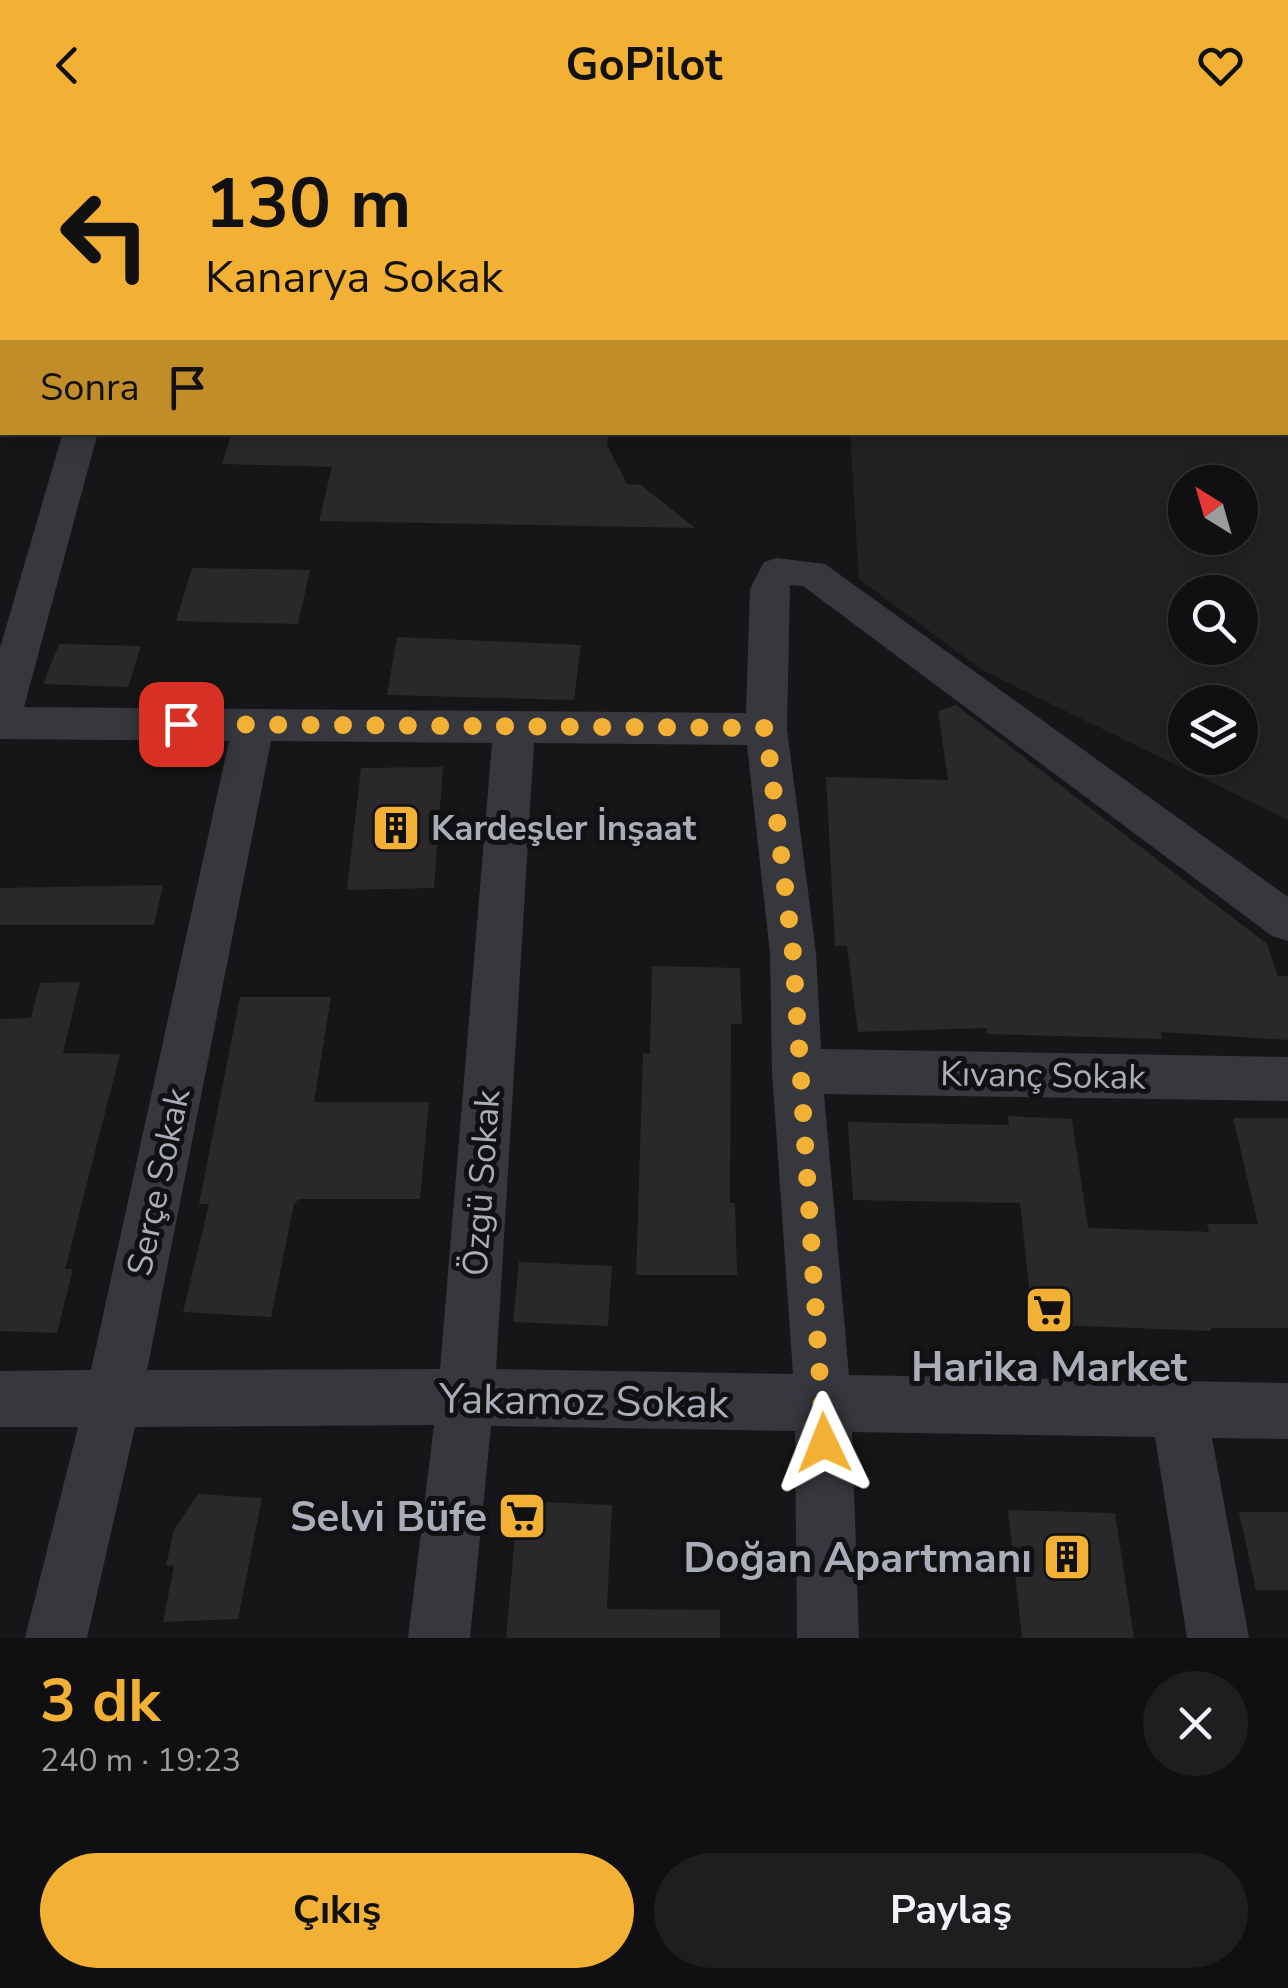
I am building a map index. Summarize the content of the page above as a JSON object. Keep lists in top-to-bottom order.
{
  "streets": {
    "street": [
      "Kıvanç Sokak",
      "Serçe Sokak",
      "Özgü Sokak",
      "Yakamoz Sokak"
    ]
  },
  "crossings": [
    ["Serçe Sokak", "Yakamoz Sokak"],
    ["Özgü Sokak", "Yakamoz Sokak"]
  ],
  "places": {
    "building": ["Kardeşler İnşaat", "Doğan Apartmanı"],
    "supermarket": ["Harika Market", "Selvi Büfe"]
  },
  "north": "top left",
  "page": {
    "header": "GoPilot",
    "turn": ["130 m", "Kanarya Sokak"],
    "then": "Sonra",
    "heading": ["3 dk", "240 m · 19:23"],
    "buttons": ["Çıkış", "Paylaş"]
  }
}
